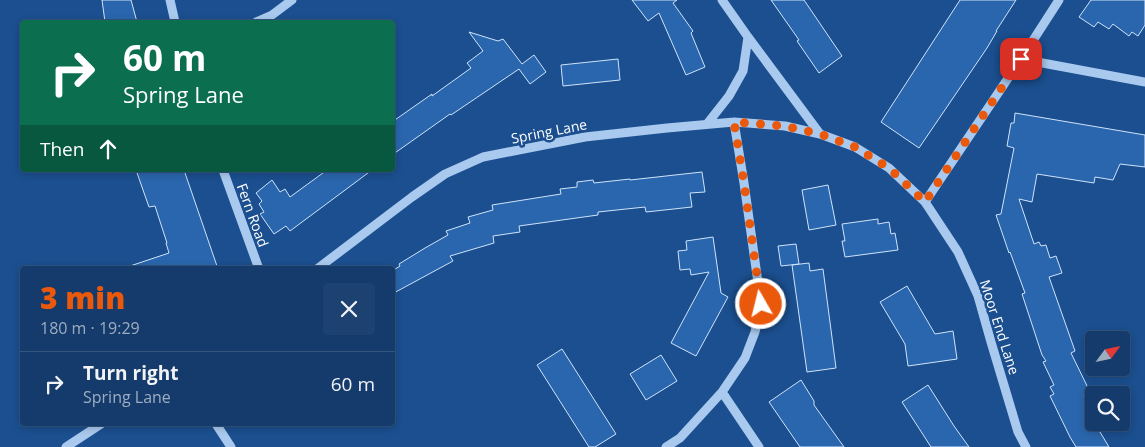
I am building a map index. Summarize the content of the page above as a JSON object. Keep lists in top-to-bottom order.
{
  "streets": {
    "street": ["Spring Lane", "Fern Road", "Moor End Lane"]
  },
  "crossings": [
    ["Spring Lane", "Moor End Lane"]
  ],
  "north": "top right",
  "page": {
    "turn": ["60 m", "Spring Lane"],
    "then": "Then",
    "heading": ["3 min", "180 m · 19:29"],
    "list": [
      {
        "name": "Turn right",
        "note": "Spring Lane",
        "value": "60 m"
      }
    ]
  }
}
